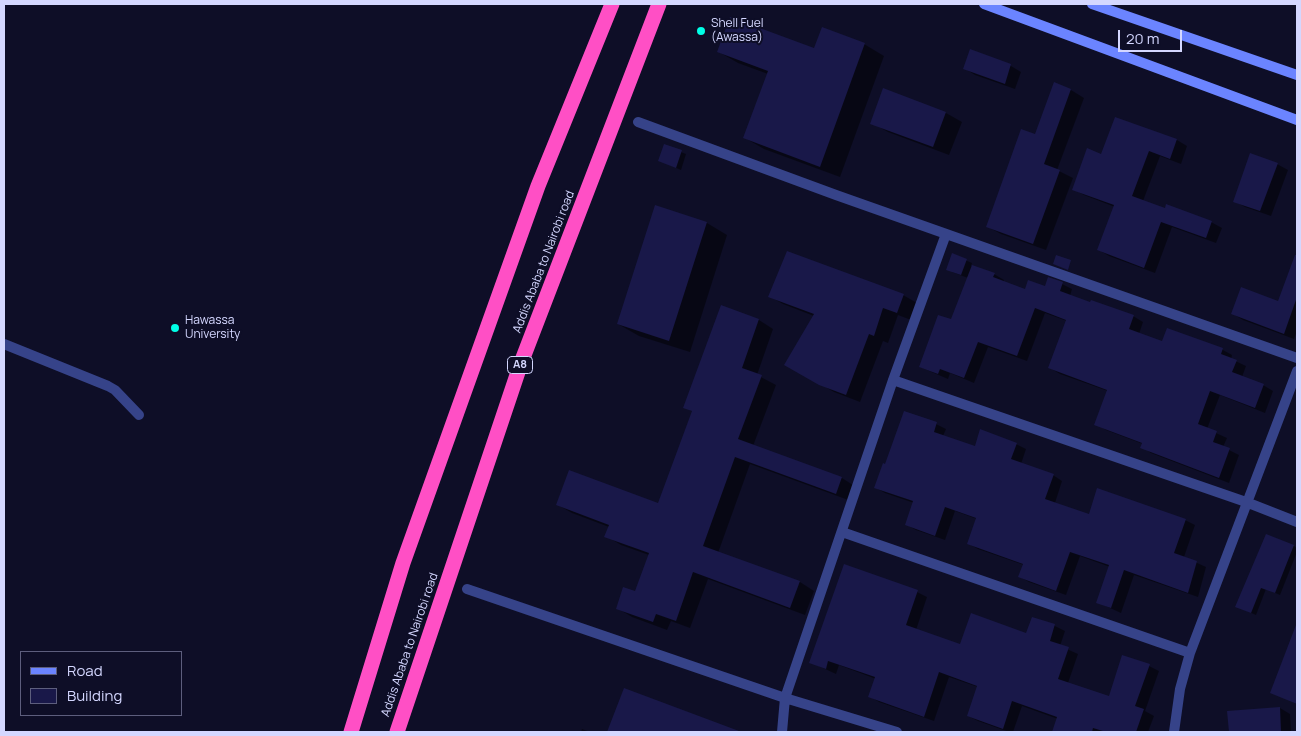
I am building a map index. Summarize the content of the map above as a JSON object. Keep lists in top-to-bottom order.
{
  "streets": {
    "highway": ["Addis Ababa to Nairobi road", "A8"]
  },
  "places": ["Shell Fuel (Awassa)", "Hawassa University"],
  "legend": ["Road", "Building"],
  "scale_bar": "20 m"
}
